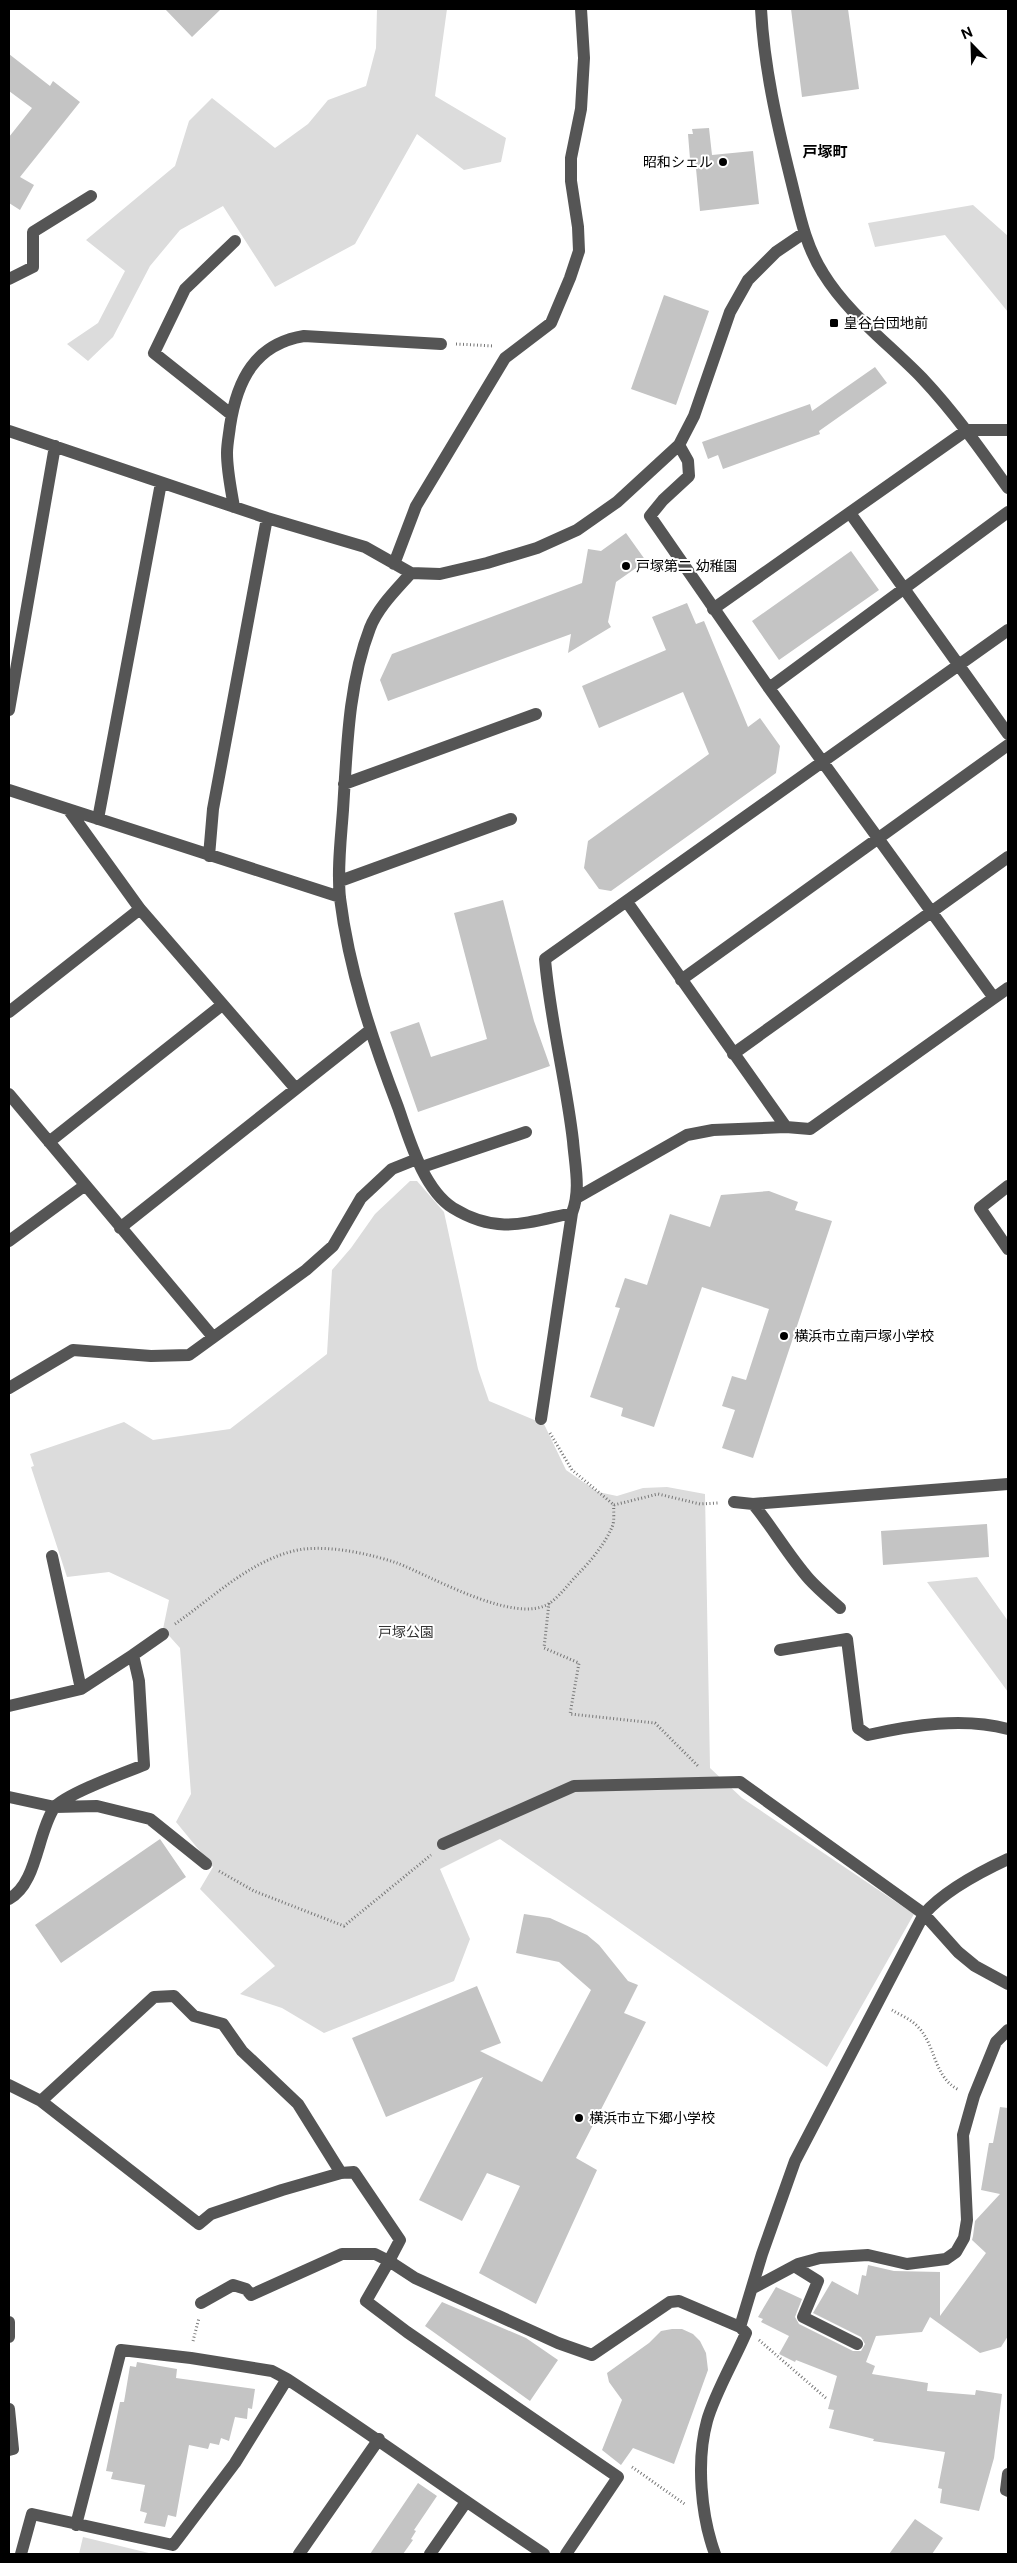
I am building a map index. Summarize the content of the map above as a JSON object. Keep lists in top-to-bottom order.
{
  "districts": ["戸塚町"],
  "parks": ["戸塚公園"],
  "places": {
    "other": [
      "昭和シェル",
      "戸塚第二 幼稚園",
      "横浜市立南戸塚小学校",
      "横浜市立下郷小学校"
    ],
    "transit": ["皇谷台団地前"]
  },
  "north": "top left"
}
